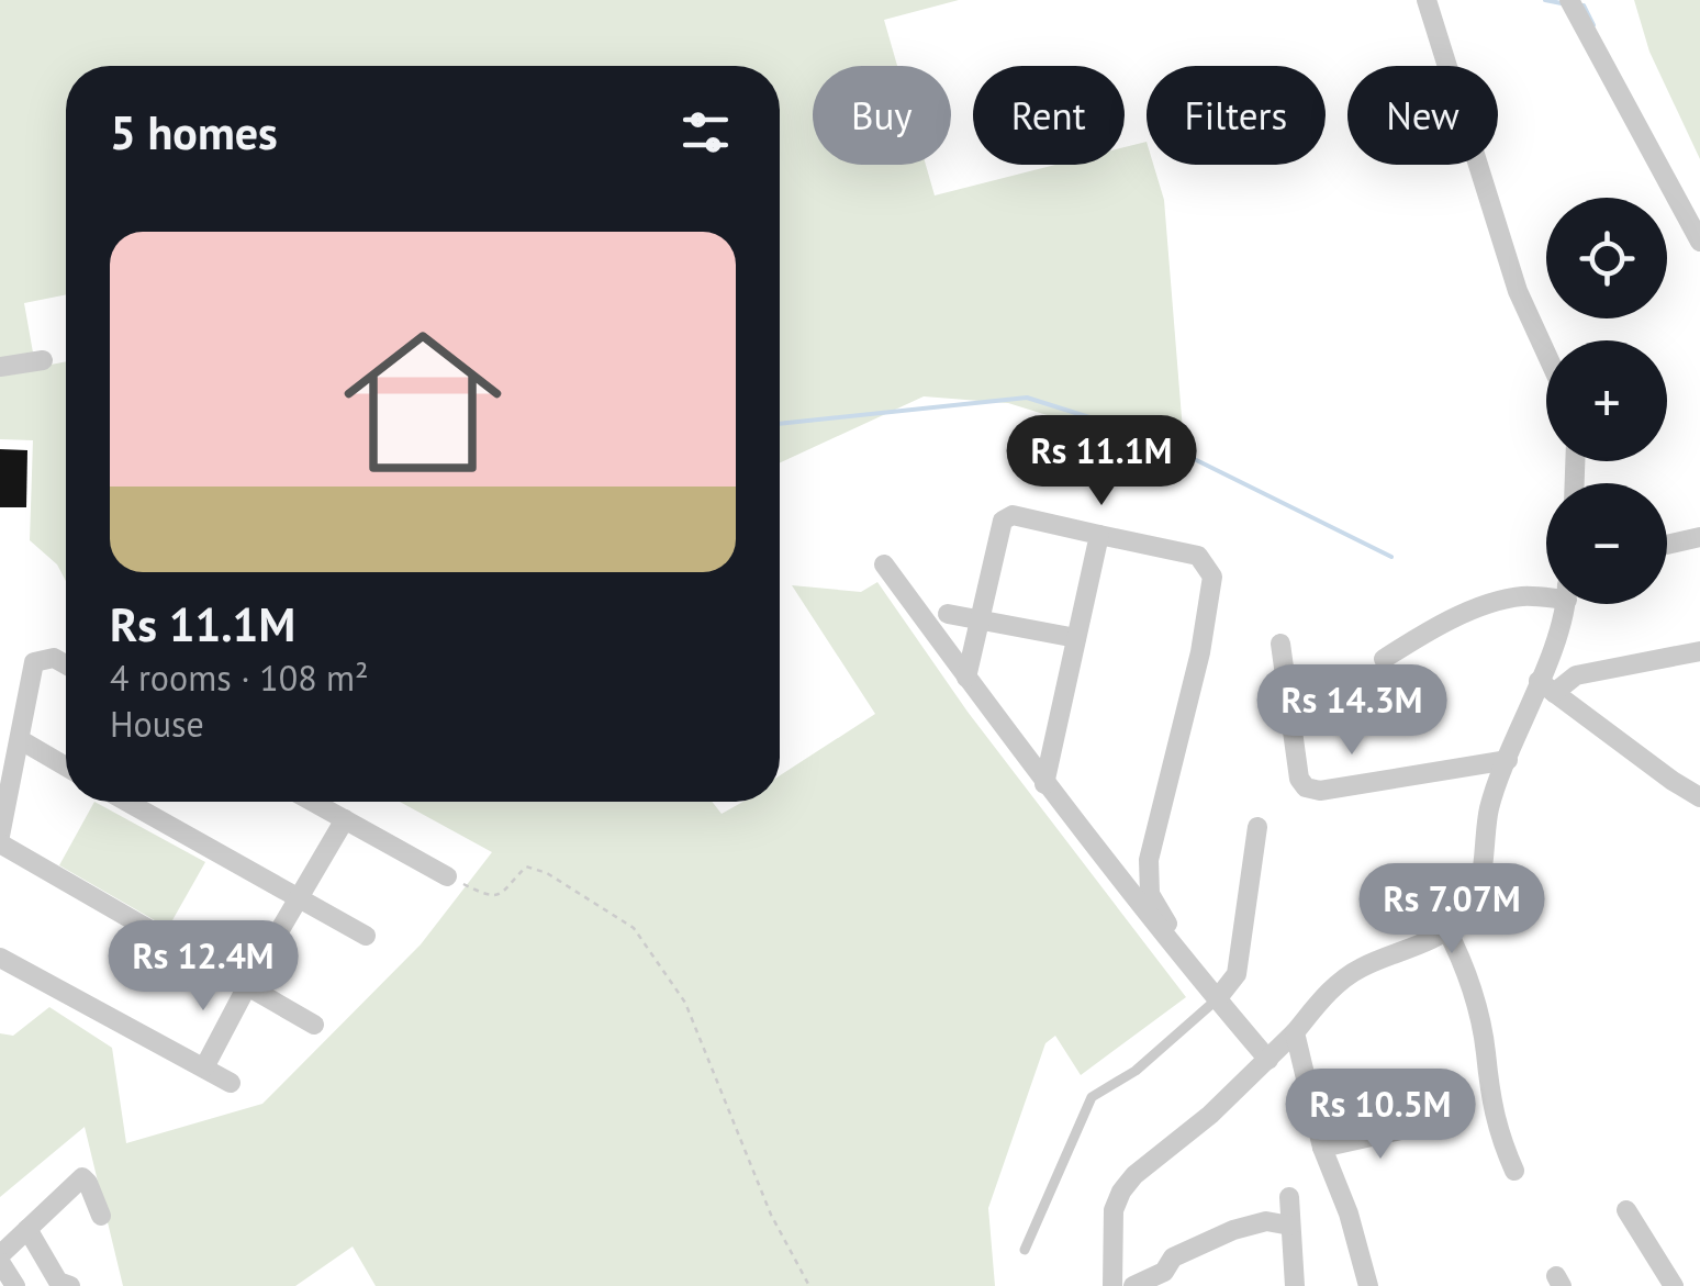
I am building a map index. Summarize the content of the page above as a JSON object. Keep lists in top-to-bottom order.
{
  "page": {
    "chip": [
      "Buy",
      "Rent",
      "Filters",
      "New"
    ],
    "heading": "5 homes",
    "map_buttons": ["+", "−"],
    "list": [
      {
        "name": "Rs 11.1M",
        "note": "4 rooms · 108 m² · House"
      }
    ],
    "price": [
      "Rs 11.1M",
      "Rs 14.3M",
      "Rs 7.07M",
      "Rs 12.4M",
      "Rs 10.5M"
    ]
  }
}
